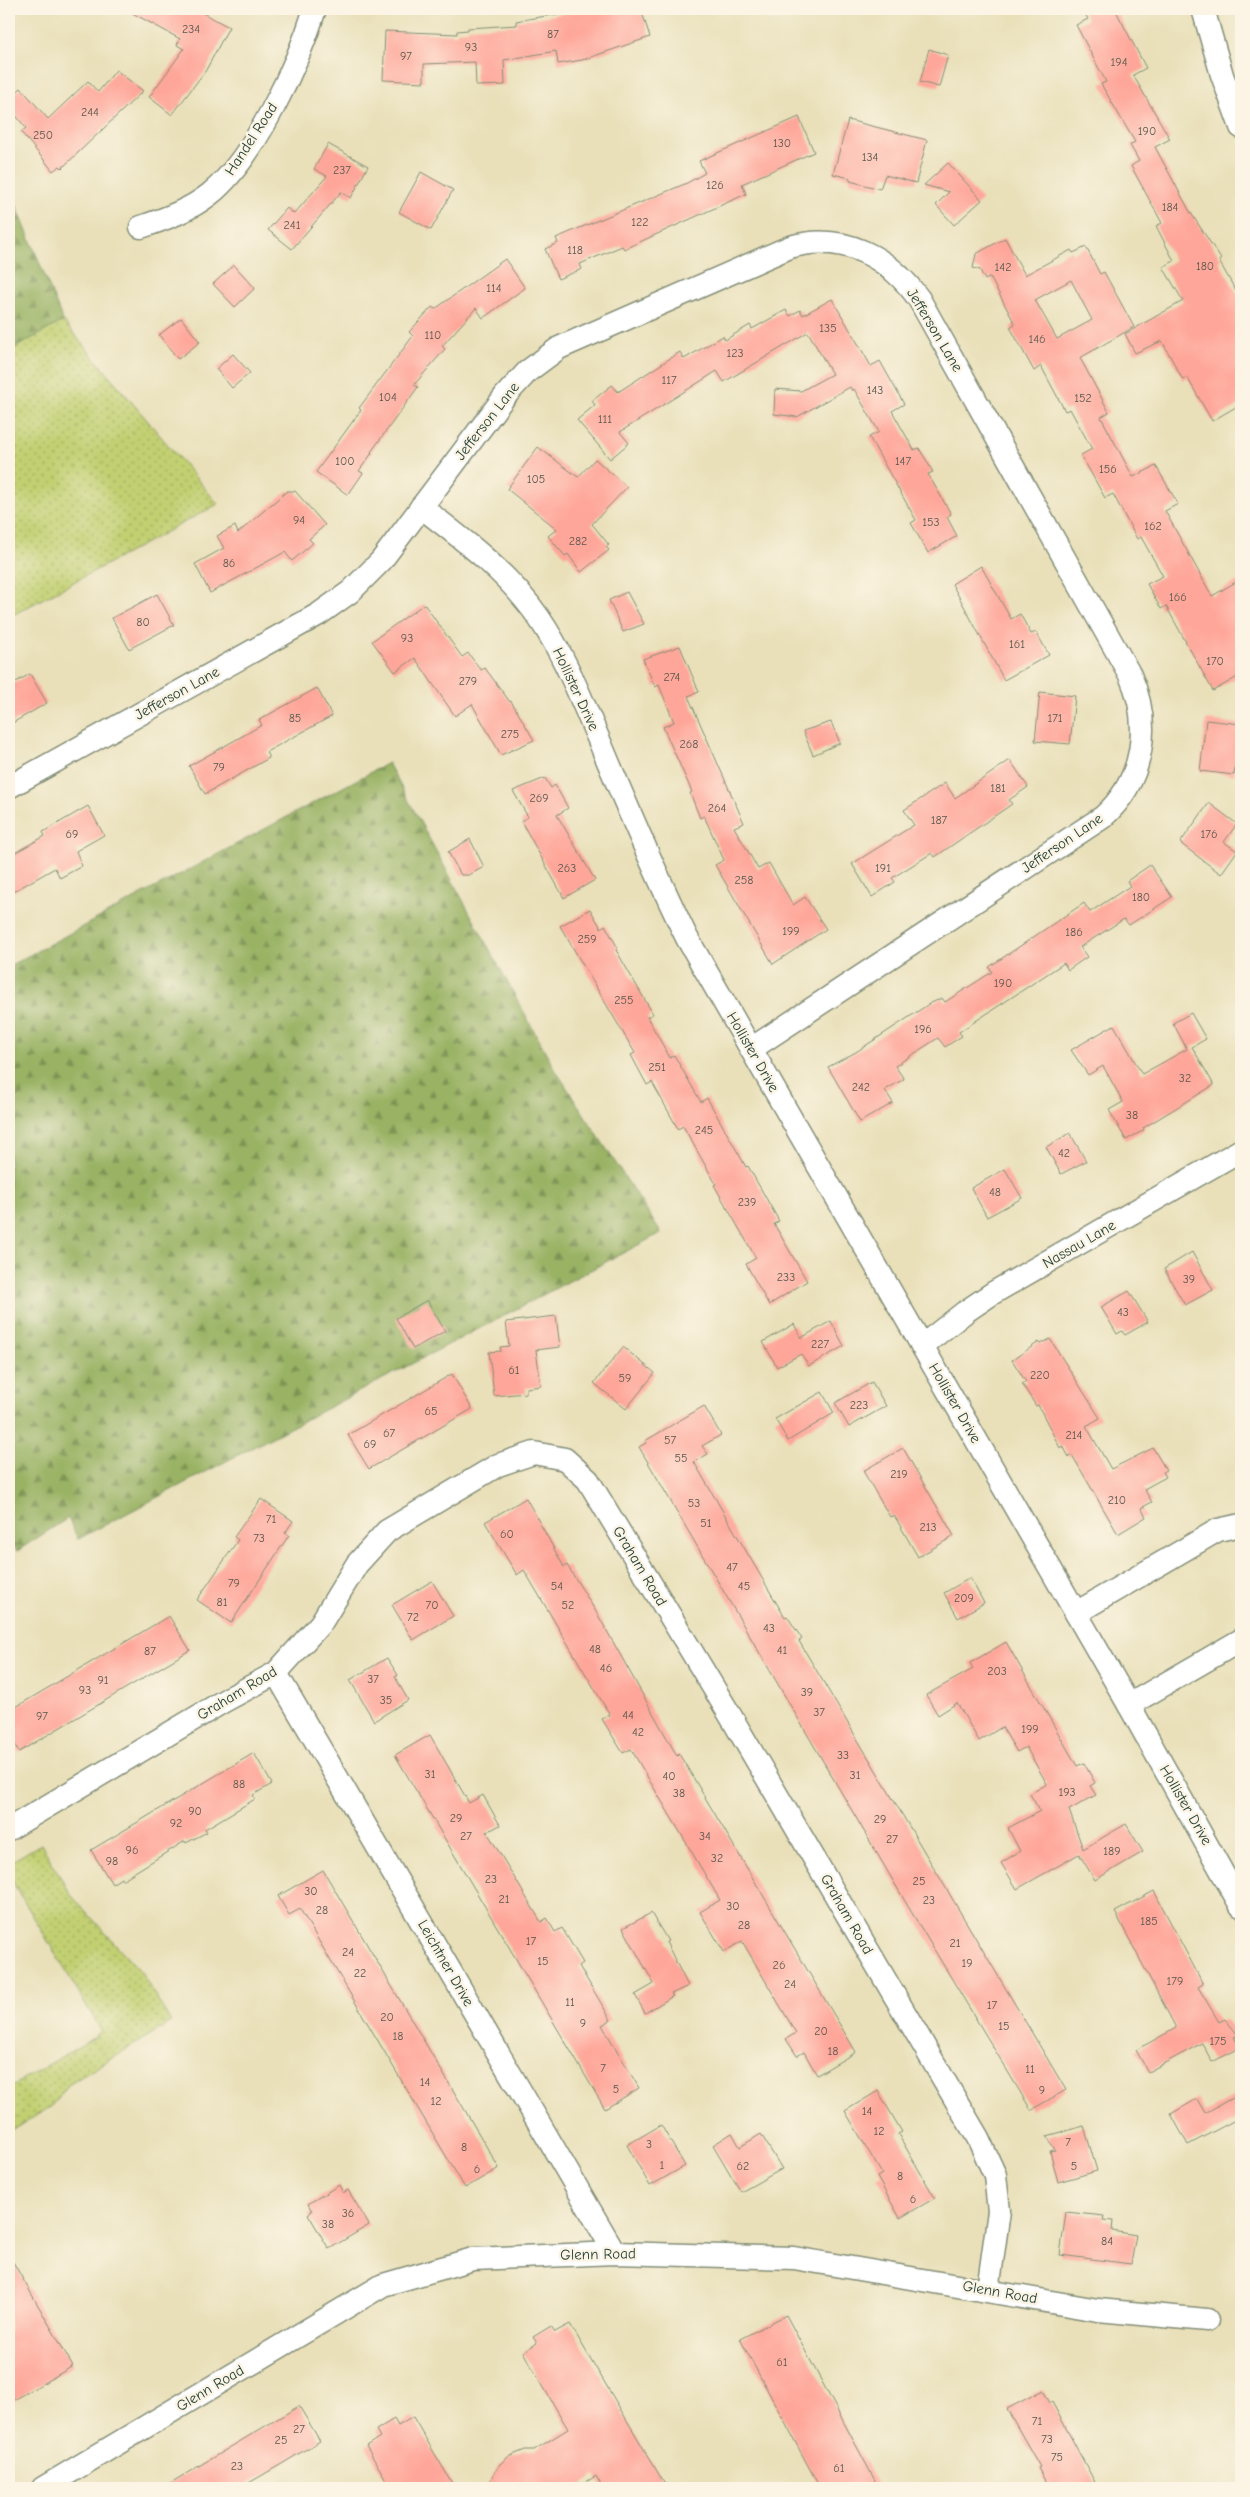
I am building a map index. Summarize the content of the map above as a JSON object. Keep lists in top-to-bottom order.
{
  "streets": {
    "street": [
      "Handel Road",
      "Jefferson Lane",
      "Hollister Drive",
      "Nassau Lane",
      "Graham Road",
      "Leichtner Drive",
      "Glenn Road"
    ]
  },
  "crossings": [
    ["Jefferson Lane", "Hollister Drive"],
    ["Hollister Drive", "Nassau Lane"],
    ["Graham Road", "Leichtner Drive"],
    ["Graham Road", "Glenn Road"],
    ["Leichtner Drive", "Glenn Road"]
  ],
  "house_numbers": [
    "234",
    "87",
    "93",
    "97",
    "194",
    "244",
    "190",
    "250",
    "130",
    "134",
    "237",
    "126",
    "184",
    "122",
    "241",
    "118",
    "180",
    "142",
    "114",
    "135",
    "110",
    "146",
    "123",
    "117",
    "143",
    "104",
    "152",
    "111",
    "100",
    "147",
    "156",
    "105",
    "94",
    "153",
    "162",
    "282",
    "86",
    "166",
    "80",
    "93",
    "161",
    "170",
    "274",
    "279",
    "85",
    "171",
    "275",
    "268",
    "79",
    "181",
    "269",
    "264",
    "187",
    "69",
    "176",
    "263",
    "191",
    "258",
    "180",
    "199",
    "186",
    "259",
    "190",
    "255",
    "196",
    "251",
    "32",
    "242",
    "38",
    "245",
    "42",
    "48",
    "239",
    "233",
    "39",
    "43",
    "227",
    "61",
    "220",
    "59",
    "223",
    "65",
    "67",
    "214",
    "57",
    "69",
    "55",
    "219",
    "210",
    "53",
    "71",
    "51",
    "213",
    "60",
    "73",
    "47",
    "79",
    "54",
    "45",
    "209",
    "81",
    "70",
    "52",
    "72",
    "43",
    "48",
    "41",
    "87",
    "46",
    "203",
    "37",
    "91",
    "93",
    "39",
    "35",
    "37",
    "44",
    "97",
    "199",
    "42",
    "33",
    "31",
    "31",
    "40",
    "88",
    "193",
    "38",
    "90",
    "29",
    "29",
    "92",
    "27",
    "34",
    "27",
    "96",
    "189",
    "32",
    "98",
    "23",
    "25",
    "30",
    "21",
    "23",
    "30",
    "28",
    "185",
    "28",
    "17",
    "21",
    "24",
    "15",
    "19",
    "26",
    "22",
    "179",
    "24",
    "11",
    "17",
    "20",
    "9",
    "15",
    "20",
    "18",
    "175",
    "18",
    "7",
    "11",
    "14",
    "5",
    "9",
    "12",
    "14",
    "12",
    "7",
    "3",
    "8",
    "1",
    "62",
    "5",
    "6",
    "8",
    "6",
    "36",
    "38",
    "84",
    "61",
    "71",
    "27",
    "73",
    "25",
    "75",
    "23",
    "61"
  ]
}
